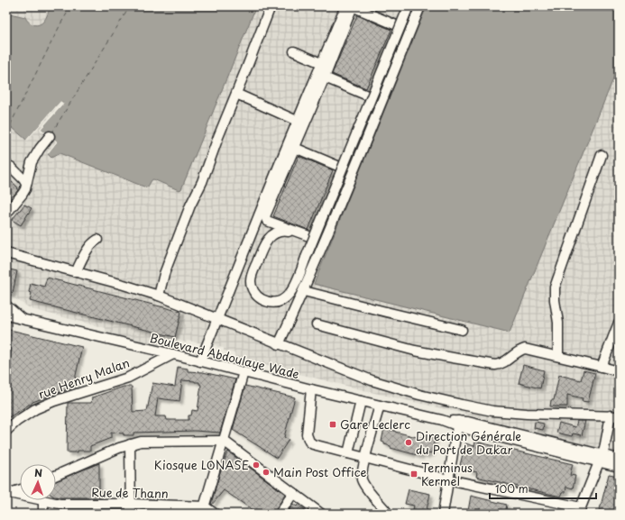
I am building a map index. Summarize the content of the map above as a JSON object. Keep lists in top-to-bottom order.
{
  "streets": {
    "street": ["Boulevard Abdoulaye Wade", "rue Henry Malan", "Rue de Thann"]
  },
  "crossings": [
    ["Boulevard Abdoulaye Wade", "rue Henry Malan"]
  ],
  "places": {
    "transit": ["Gare Leclerc", "Terminus Kermel"],
    "other": ["Direction Générale du Port de Dakar", "Kiosque LONASE", "Main Post Office"]
  },
  "scale_bar": "100 m",
  "north": "top"
}
